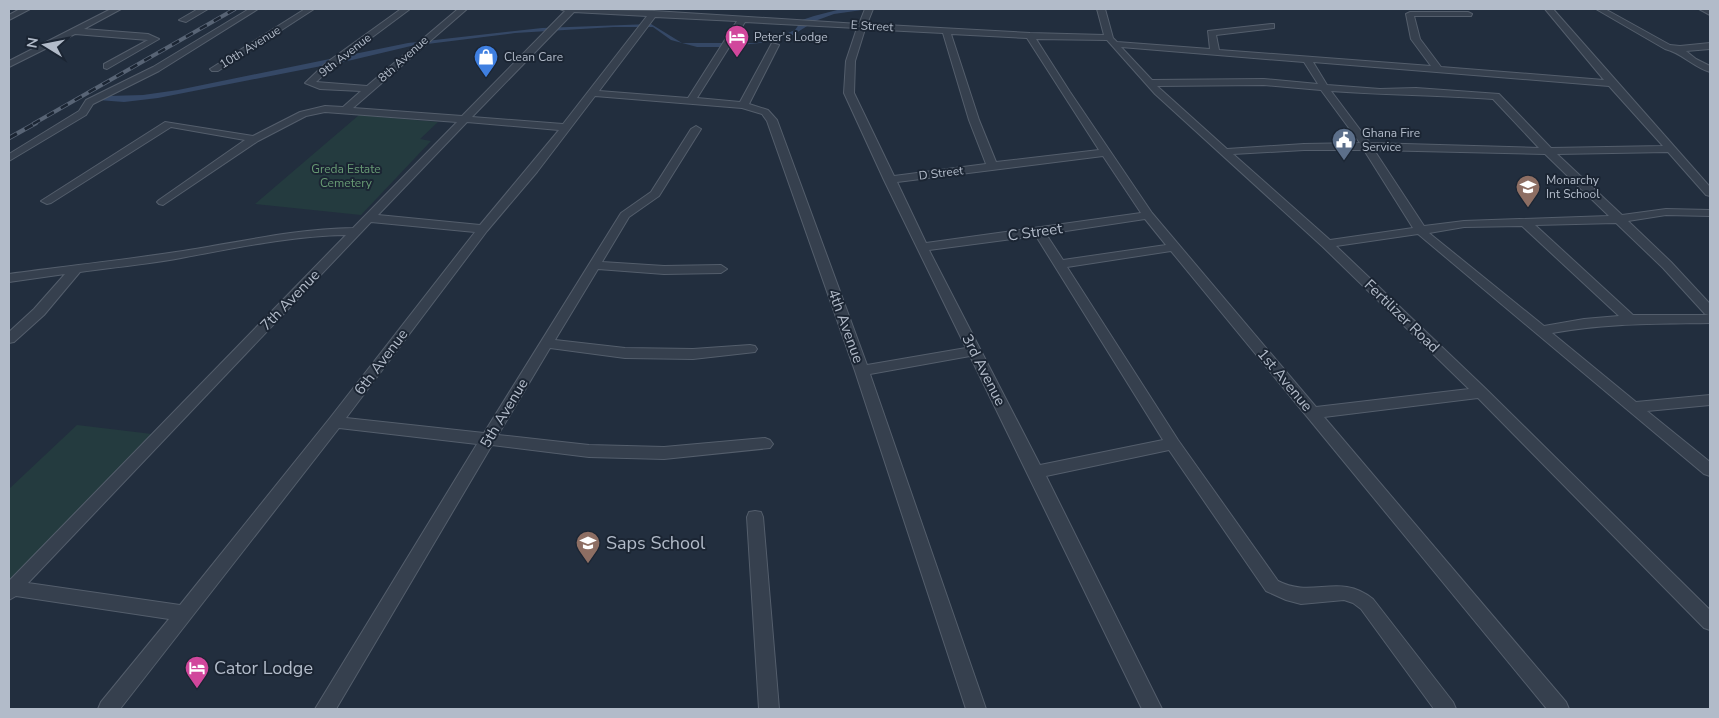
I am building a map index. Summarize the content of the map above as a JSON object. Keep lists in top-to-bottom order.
{
  "streets": {
    "street": [
      "E Street",
      "10th Avenue",
      "9th Avenue",
      "8th Avenue",
      "D Street",
      "C Street",
      "7th Avenue",
      "Fertilizer Road",
      "4th Avenue",
      "6th Avenue",
      "3rd Avenue",
      "1st Avenue",
      "5th Avenue"
    ]
  },
  "crossings": [
    ["E Street", "7th Avenue"],
    ["E Street", "Fertilizer Road"],
    ["E Street", "6th Avenue"],
    ["E Street", "3rd Avenue"],
    ["E Street", "1st Avenue"],
    ["9th Avenue", "8th Avenue"],
    ["D Street", "3rd Avenue"],
    ["D Street", "1st Avenue"],
    ["C Street", "3rd Avenue"],
    ["C Street", "1st Avenue"],
    ["4th Avenue", "6th Avenue"]
  ],
  "parks": ["Greda Estate Cemetery"],
  "places": {
    "hotel": ["Peter's Lodge", "Cator Lodge"],
    "shop": ["Clean Care"],
    "public building": ["Ghana Fire Service"],
    "school or university": ["Monarchy Int School", "Saps School"]
  },
  "north": "left"
}
